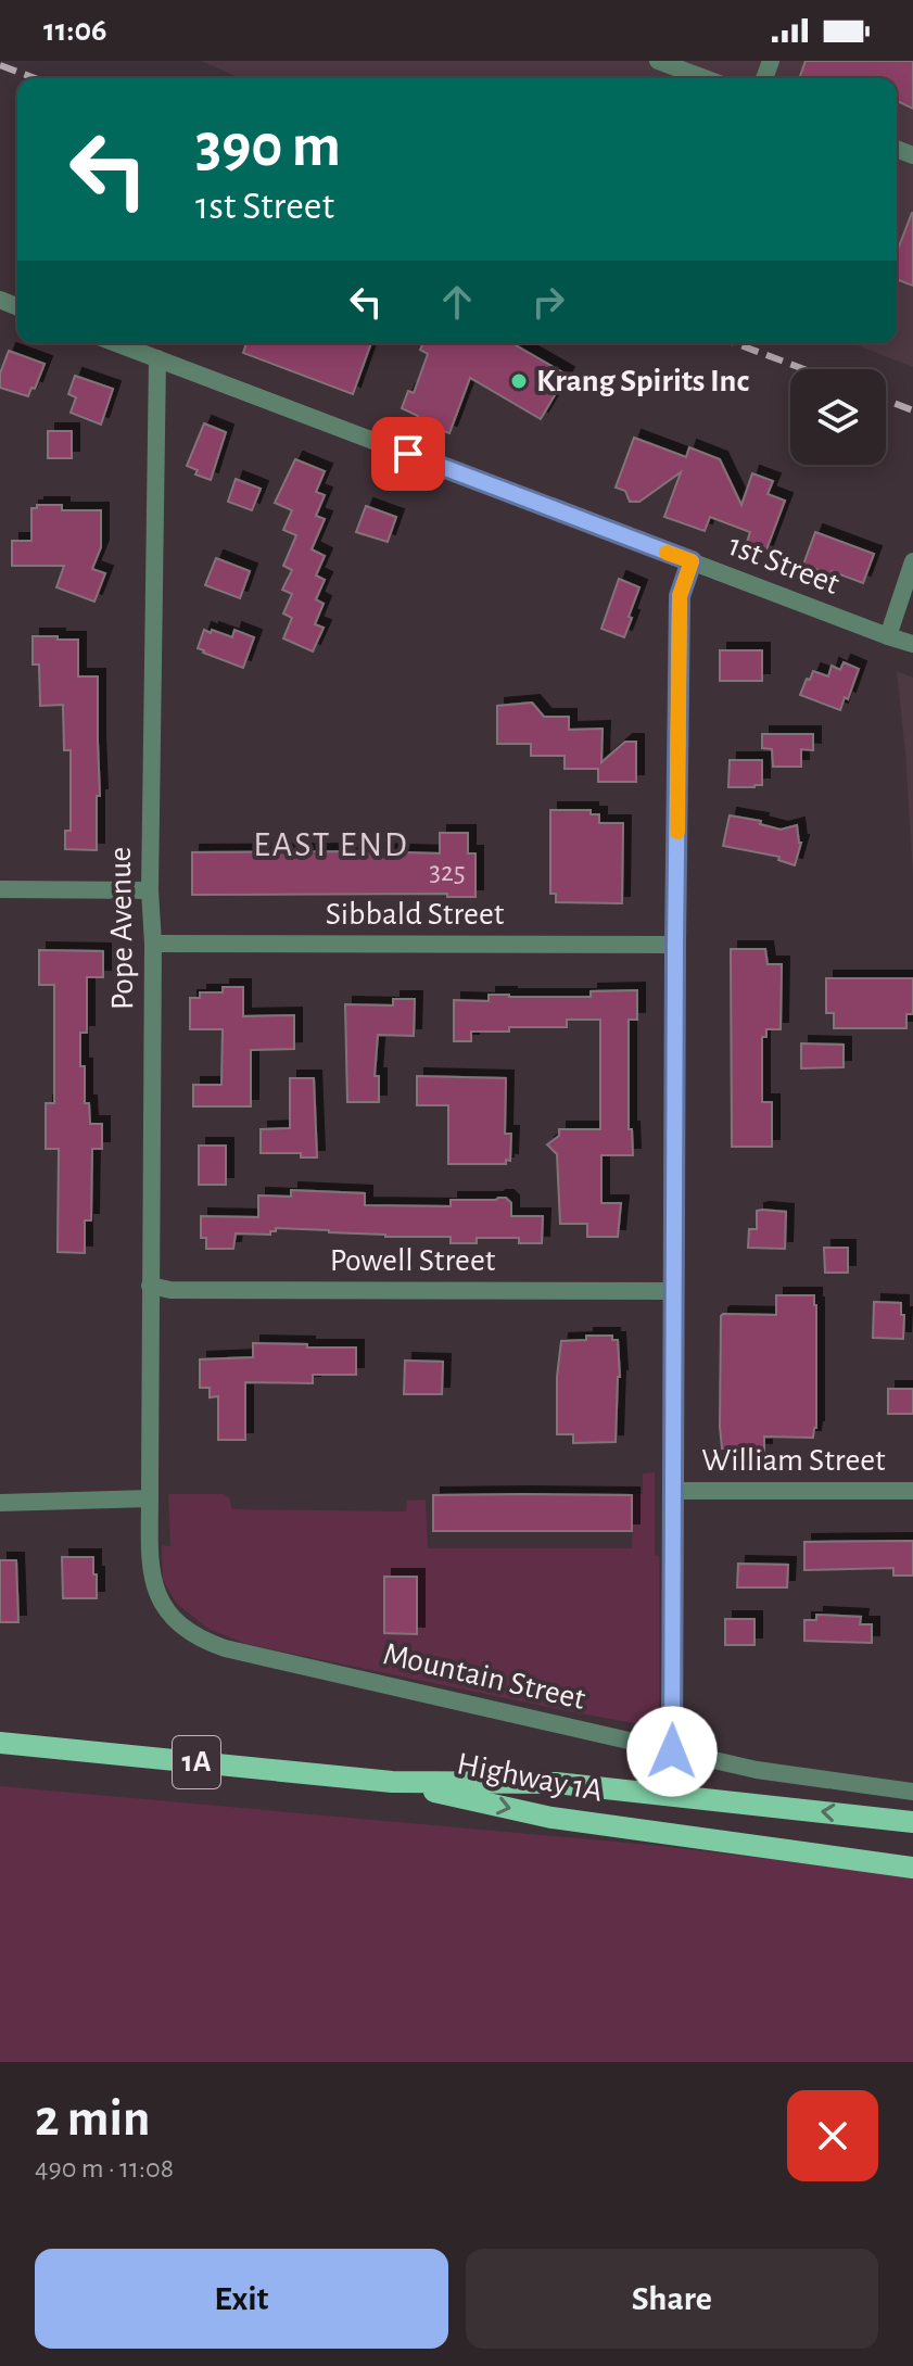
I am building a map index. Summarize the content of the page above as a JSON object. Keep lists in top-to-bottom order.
{
  "streets": {
    "main road": ["1A", "Highway 1A"],
    "street": [
      "1st Street",
      "Sibbald Street",
      "Pope Avenue",
      "Powell Street",
      "William Street",
      "Mountain Street"
    ]
  },
  "crossings": [
    ["1st Street", "Pope Avenue"],
    ["Sibbald Street", "Pope Avenue"],
    ["Pope Avenue", "Powell Street"],
    ["Pope Avenue", "Mountain Street"]
  ],
  "districts": ["EAST END"],
  "places": ["Krang Spirits Inc"],
  "house_numbers": ["325"],
  "page": {
    "status": "11:06",
    "turn": ["390 m", "1st Street"],
    "heading": ["2 min", "490 m · 11:08"],
    "buttons": ["Exit", "Share"]
  }
}
